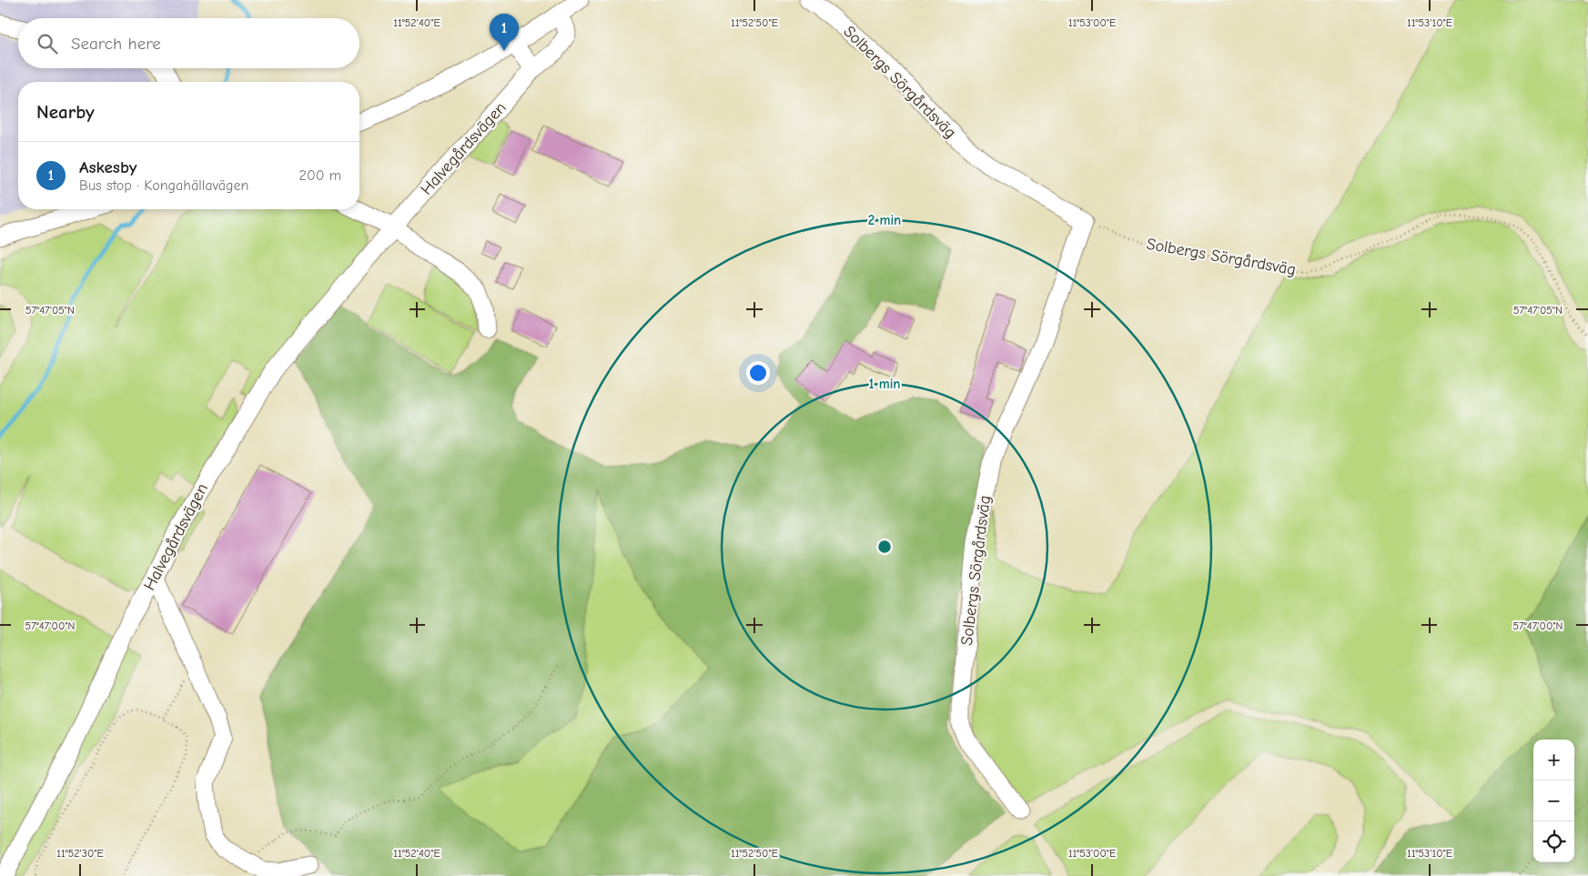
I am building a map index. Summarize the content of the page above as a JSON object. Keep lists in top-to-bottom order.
{
  "streets": {
    "street": ["Solbergs Sörgårdsväg", "Halvegårdsvägen"]
  },
  "page": {
    "pins": "1",
    "search": "Search here",
    "heading": "Nearby",
    "list": [
      {
        "mark": "1",
        "name": "Askesby",
        "note": "Bus stop · Kongahällavägen",
        "value": "200 m"
      }
    ],
    "map_buttons": ["+", "−"]
  },
  "coordinates": [
    "11°52'40\"E",
    "11°52'50\"E",
    "11°53'00\"E",
    "11°53'10\"E",
    "57°47'05\"N",
    "57°47'00\"N",
    "11°52'30\"E"
  ],
  "rings": ["2 min", "1 min"]
}
